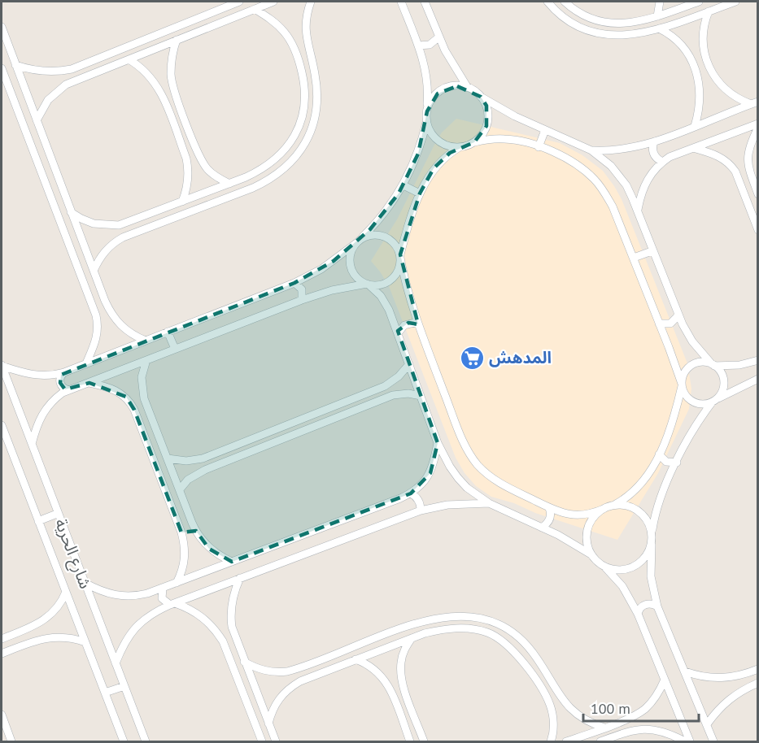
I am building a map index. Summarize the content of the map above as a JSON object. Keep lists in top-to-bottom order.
{
  "streets": {
    "street": ["شارع الحرية"]
  },
  "places": {
    "supermarket": ["المدهش"]
  },
  "scale_bar": "100 m"
}
